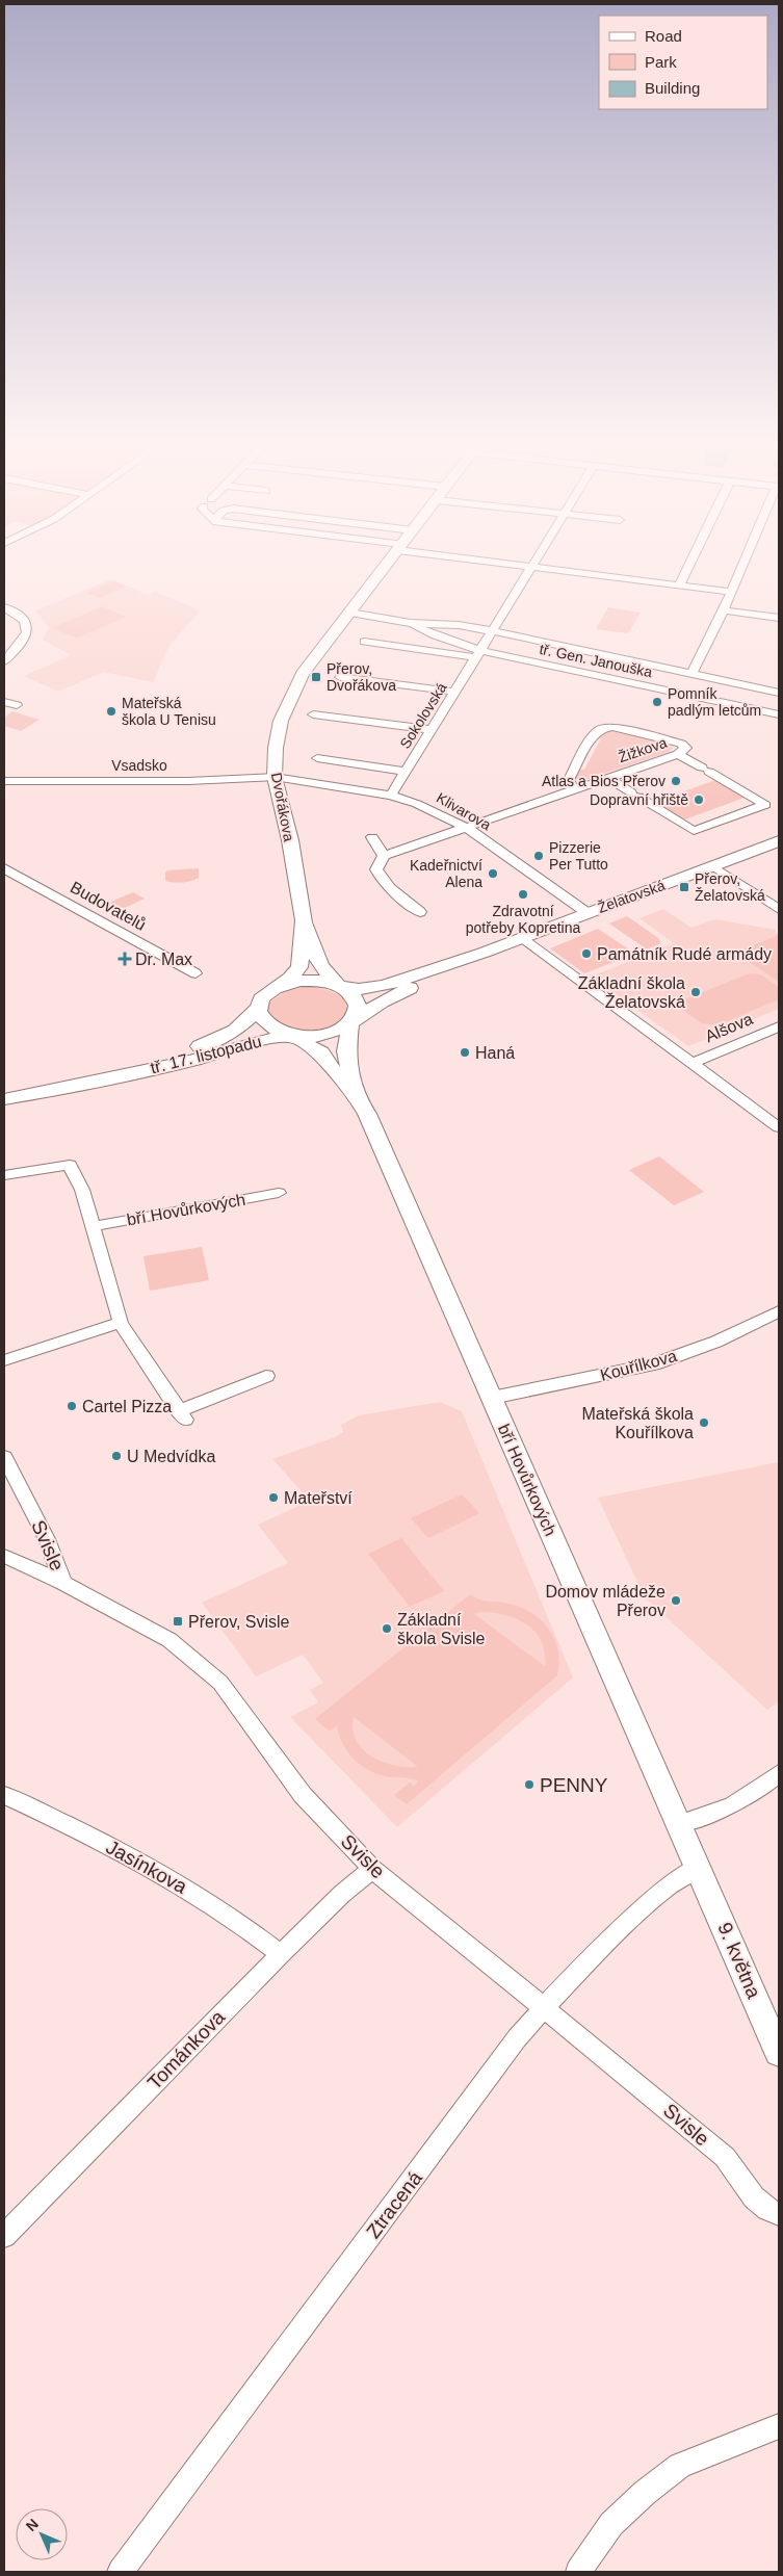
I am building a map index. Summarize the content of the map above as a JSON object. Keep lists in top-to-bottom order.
{
  "streets": {
    "main road": [
      "Dvořákova",
      "Želatovská",
      "tř. 17. listopadu",
      "bří Hovůrkových",
      "9. května"
    ],
    "street": [
      "tř. Gen. Janouška",
      "Sokolovská",
      "Žižkova",
      "Vsadsko",
      "Klivarova",
      "Budovatelů",
      "Alšova",
      "Kouřílkova",
      "Svisle",
      "Jasínkova",
      "Tománkova",
      "Ztracená"
    ]
  },
  "crossings": [
    ["tř. Gen. Janouška", "Sokolovská"],
    ["tř. Gen. Janouška", "Dvořákova"],
    ["Sokolovská", "Klivarova"],
    ["Žižkova", "Klivarova"],
    ["Vsadsko", "Dvořákova"],
    ["Vsadsko", "Klivarova"],
    ["Dvořákova", "Klivarova"],
    ["Dvořákova", "Želatovská"],
    ["Dvořákova", "tř. 17. listopadu"],
    ["Dvořákova", "bří Hovůrkových"],
    ["Klivarova", "Želatovská"],
    ["Želatovská", "tř. 17. listopadu"],
    ["Želatovská", "bří Hovůrkových"],
    ["tř. 17. listopadu", "bří Hovůrkových"],
    ["bří Hovůrkových", "Kouřílkova"],
    ["bří Hovůrkových", "9. května"],
    ["bří Hovůrkových", "Ztracená"],
    ["Svisle", "Tománkova"],
    ["Svisle", "Ztracená"],
    ["Jasínkova", "Tománkova"],
    ["9. května", "Ztracená"]
  ],
  "places": {
    "transit": ["Přerov, Dvořákova", "Přerov, Želatovská", "Přerov, Svisle"],
    "other": [
      "Pomník padlým letcům",
      "Mateřská škola U Tenisu",
      "Atlas a Bios Přerov",
      "Dopravní hřiště",
      "Pizzerie Per Tutto",
      "Kadeřnictví Alena",
      "Zdravotní potřeby Kopretina",
      "Památník Rudé armády",
      "Základní škola Želatovská",
      "Haná",
      "Cartel Pizza",
      "Mateřská škola Kouřílkova",
      "U Medvídka",
      "Mateřství",
      "Domov mládeže Přerov",
      "Základní škola Svisle",
      "PENNY"
    ],
    "health": ["Dr. Max"]
  },
  "legend": ["Road", "Park", "Building"],
  "north": "top left"
}
